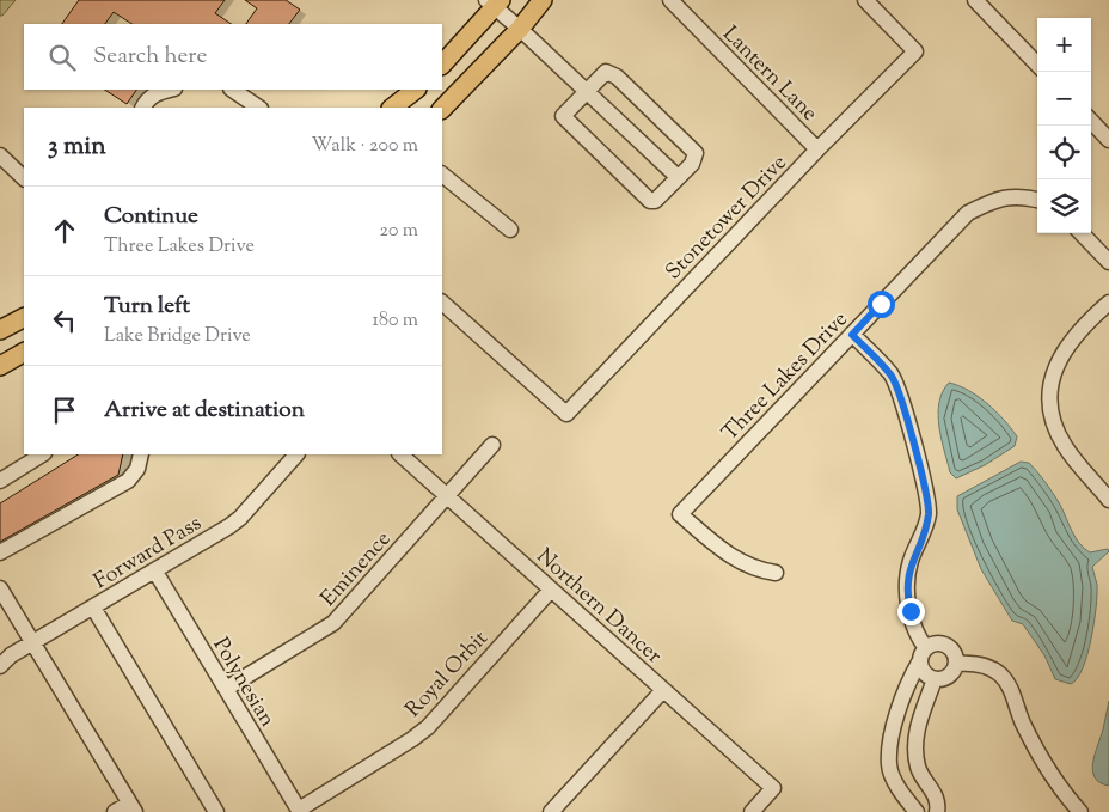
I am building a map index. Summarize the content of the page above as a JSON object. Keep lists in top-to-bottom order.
{
  "streets": {
    "street": [
      "Lantern Lane",
      "Stonetower Drive",
      "Three Lakes Drive",
      "Forward Pass",
      "Eminence",
      "Northern Dancer",
      "Royal Orbit",
      "Polynesian"
    ]
  },
  "crossings": [
    ["Lantern Lane", "Stonetower Drive"],
    ["Forward Pass", "Polynesian"],
    ["Eminence", "Northern Dancer"],
    ["Eminence", "Polynesian"],
    ["Northern Dancer", "Royal Orbit"],
    ["Royal Orbit", "Polynesian"]
  ],
  "page": {
    "map_buttons": ["+", "−"],
    "search": "Search here",
    "heading": ["3 min", "Walk · 200 m"],
    "list": [
      ["Continue", "Three Lakes Drive", "20 m"],
      ["Turn left", "Lake Bridge Drive", "180 m"],
      "Arrive at destination"
    ]
  }
}
